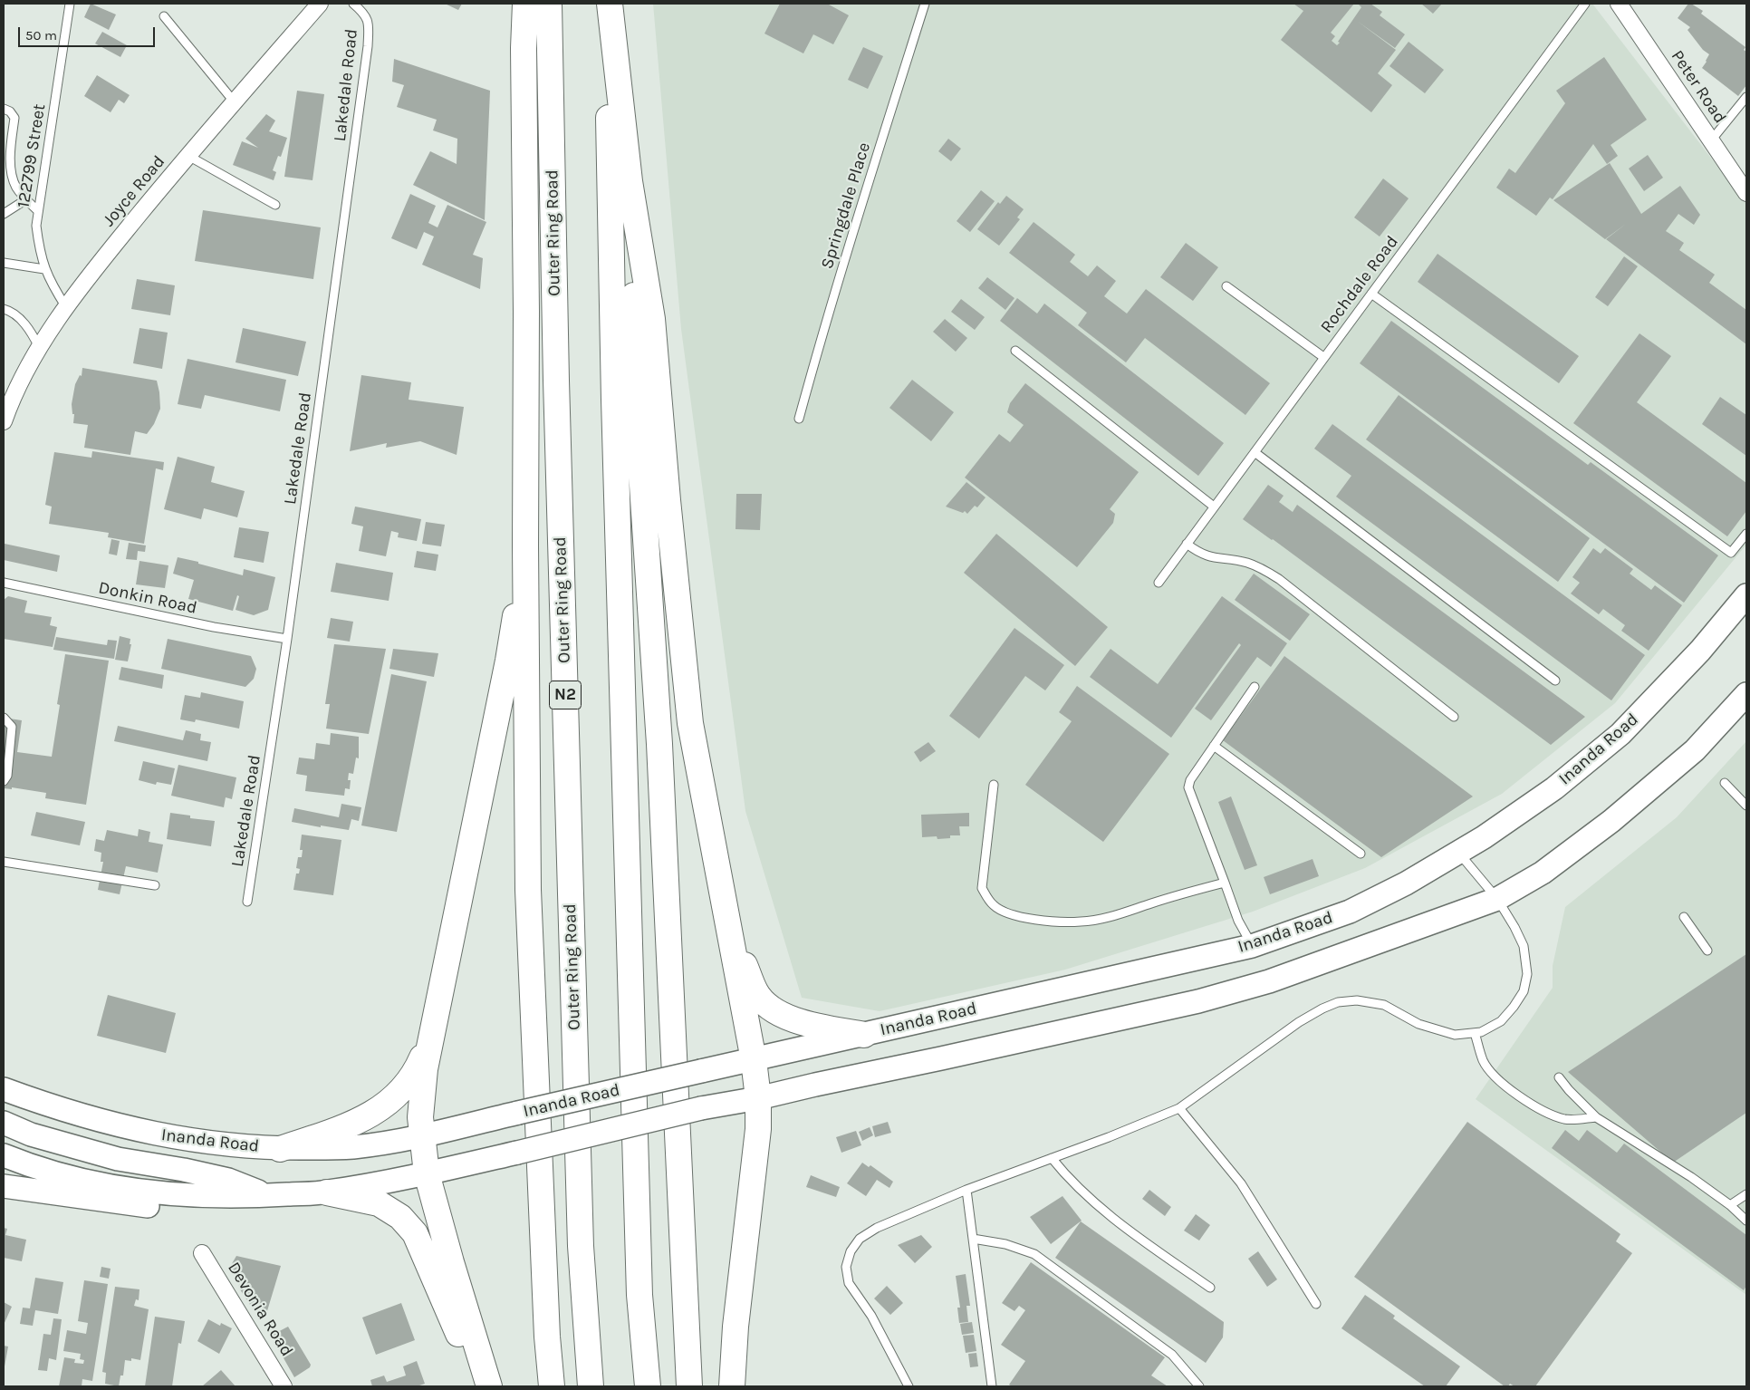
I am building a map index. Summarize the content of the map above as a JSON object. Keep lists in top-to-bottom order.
{
  "streets": {
    "highway": ["Outer Ring Road", "N2"],
    "main road": ["Inanda Road"],
    "street": ["Peter Road", "Joyce Road", "Devonia Road"],
    "lane": [
      "Lakedale Road",
      "122799 Street",
      "Springdale Place",
      "Rochdale Road",
      "Donkin Road"
    ]
  },
  "crossings": [
    ["Lakedale Road", "Donkin Road"],
    ["122799 Street", "Joyce Road"]
  ],
  "scale_bar": "50 m"
}
